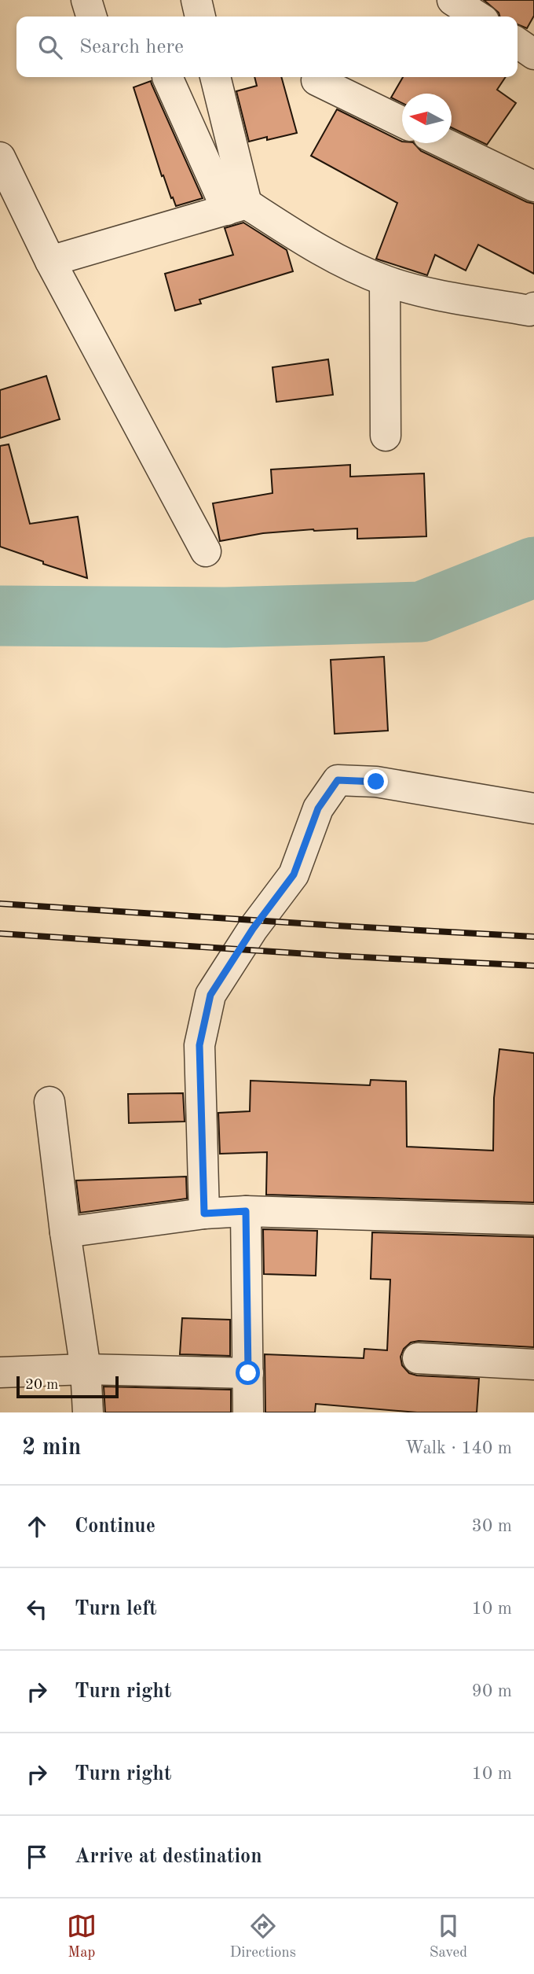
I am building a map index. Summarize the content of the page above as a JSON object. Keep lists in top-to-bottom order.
{
  "scale_bar": "20 m",
  "north": "left",
  "page": {
    "search": "Search here",
    "scale": "20 m",
    "heading": ["2 min", "Walk · 140 m"],
    "list": [
      ["Continue", "30 m"],
      ["Turn left", "10 m"],
      ["Turn right", "90 m"],
      ["Turn right", "10 m"],
      "Arrive at destination"
    ],
    "nav": ["Map", "Directions", "Saved"]
  }
}
